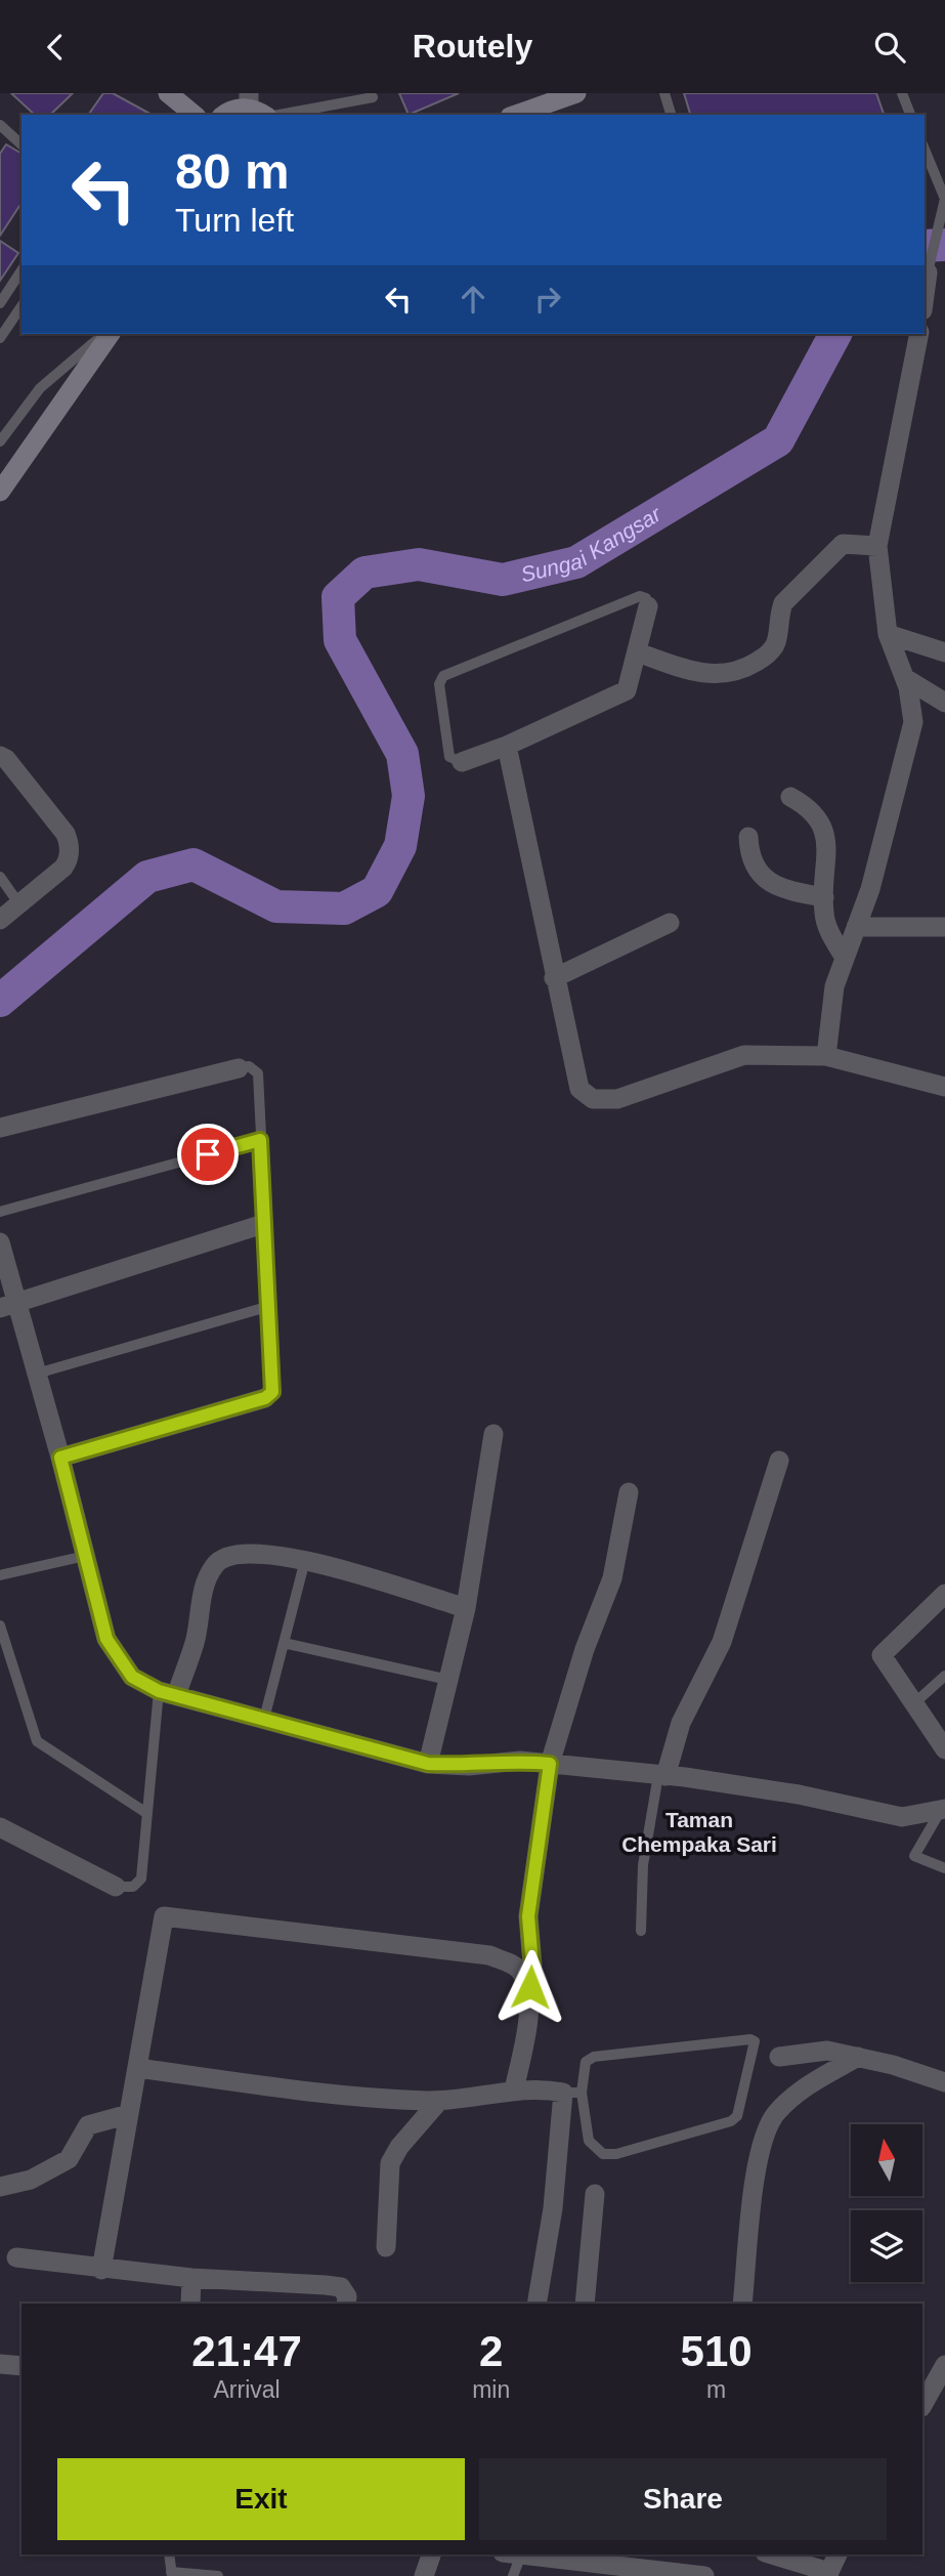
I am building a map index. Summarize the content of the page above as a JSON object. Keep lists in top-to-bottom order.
{
  "districts": ["Taman Chempaka Sari"],
  "water": ["Sungai Kangsar"],
  "north": "top",
  "page": {
    "header": "Routely",
    "turn": ["80 m", "Turn left"],
    "eta": [
      "21:47",
      "Arrival",
      "2",
      "min",
      "510",
      "m"
    ],
    "buttons": ["Exit", "Share"]
  }
}
